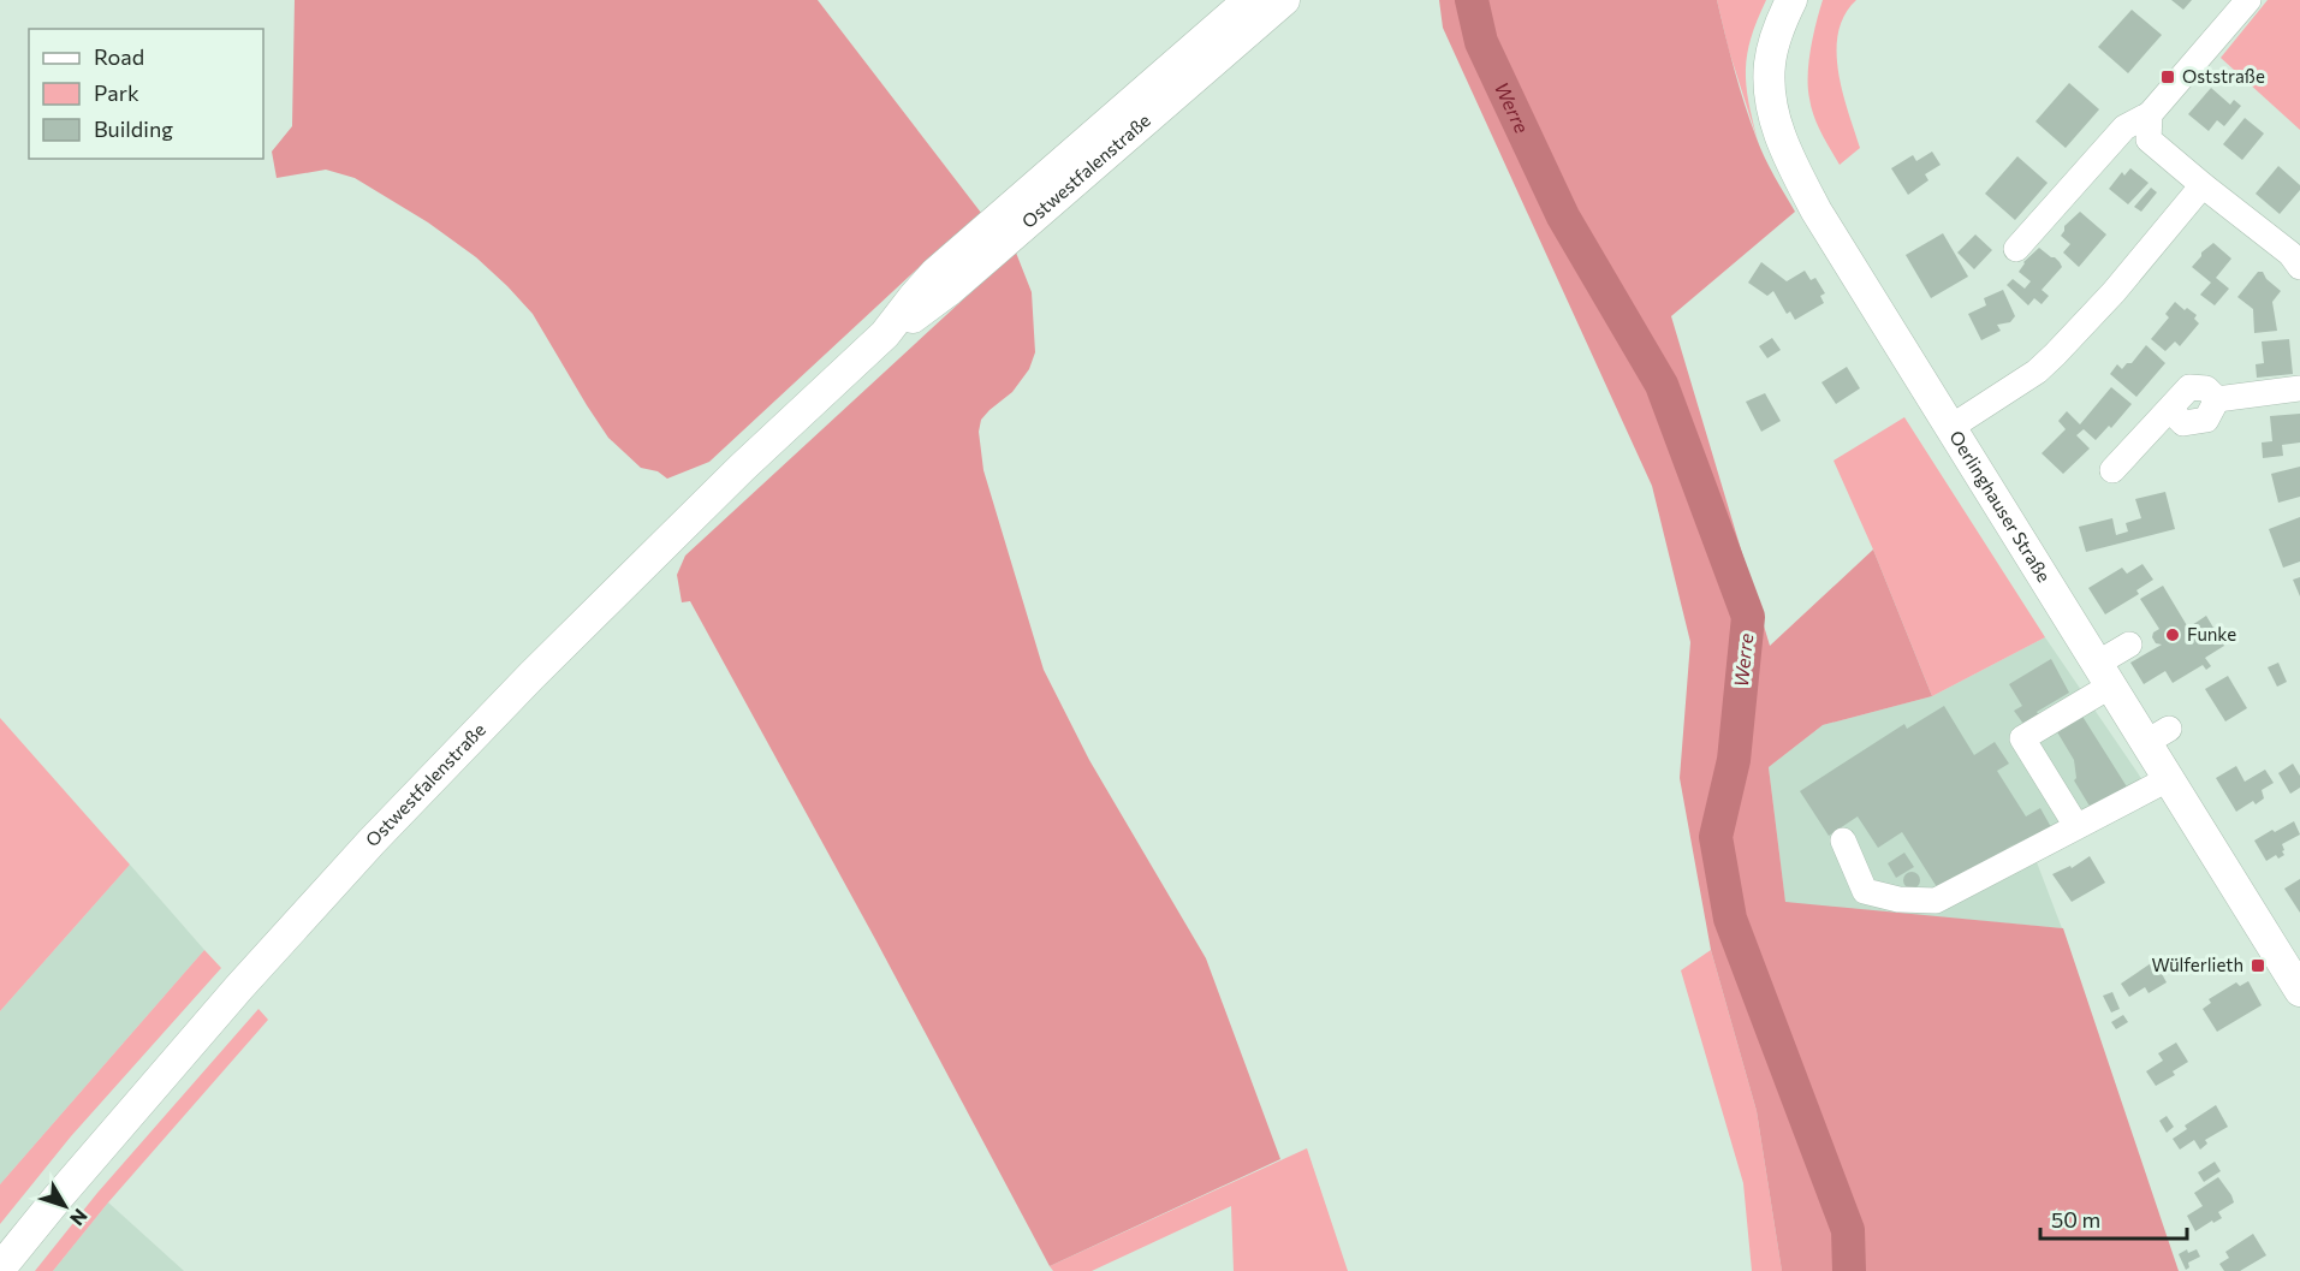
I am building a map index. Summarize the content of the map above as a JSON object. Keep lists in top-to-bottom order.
{
  "streets": {
    "main road": ["Ostwestfalenstraße", "Oerlinghauser Straße"]
  },
  "water": ["Werre"],
  "places": {
    "transit": ["Oststraße", "Wülferlieth"],
    "other": ["Funke"]
  },
  "legend": ["Road", "Park", "Building"],
  "scale_bar": "50 m",
  "north": "bottom right"
}
